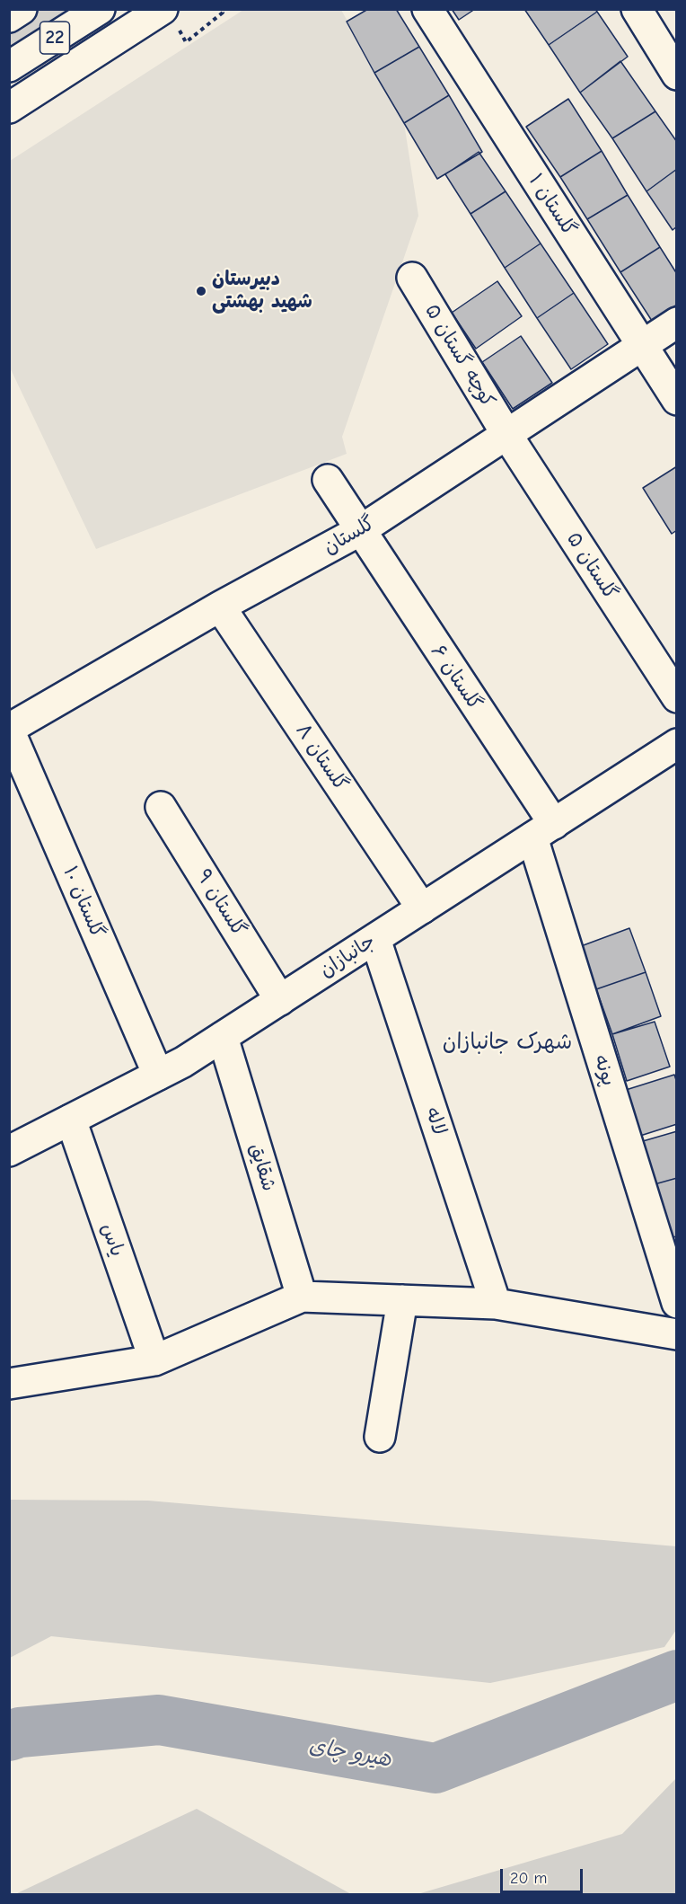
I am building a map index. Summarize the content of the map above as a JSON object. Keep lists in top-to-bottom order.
{
  "streets": {
    "street": [
      "22",
      "گلستان ۱",
      "کوچه گستان ۵",
      "گلستان",
      "گلستان ۵",
      "گلستان ۶",
      "گلستان ۸",
      "گلستان ۱۰",
      "گلستان ۹",
      "جانبازان",
      "پونه",
      "لاله",
      "شقایق",
      "یاس"
    ]
  },
  "crossings": [
    ["گلستان ۱", "گلستان"],
    ["کوچه گستان ۵", "گلستان"],
    ["کوچه گستان ۵", "گلستان ۵"],
    ["گلستان", "گلستان ۵"],
    ["گلستان", "گلستان ۶"],
    ["گلستان", "گلستان ۸"],
    ["گلستان", "گلستان ۱۰"],
    ["گلستان ۶", "جانبازان"],
    ["گلستان ۶", "پونه"],
    ["گلستان ۸", "جانبازان"],
    ["گلستان ۱۰", "جانبازان"],
    ["گلستان ۹", "جانبازان"],
    ["جانبازان", "پونه"],
    ["جانبازان", "لاله"],
    ["جانبازان", "شقایق"],
    ["جانبازان", "یاس"]
  ],
  "districts": ["شهرک جانبازان"],
  "water": ["هیرو چای"],
  "places": ["دبیرستان شهید بهشتی"],
  "scale_bar": "20 m"
}
